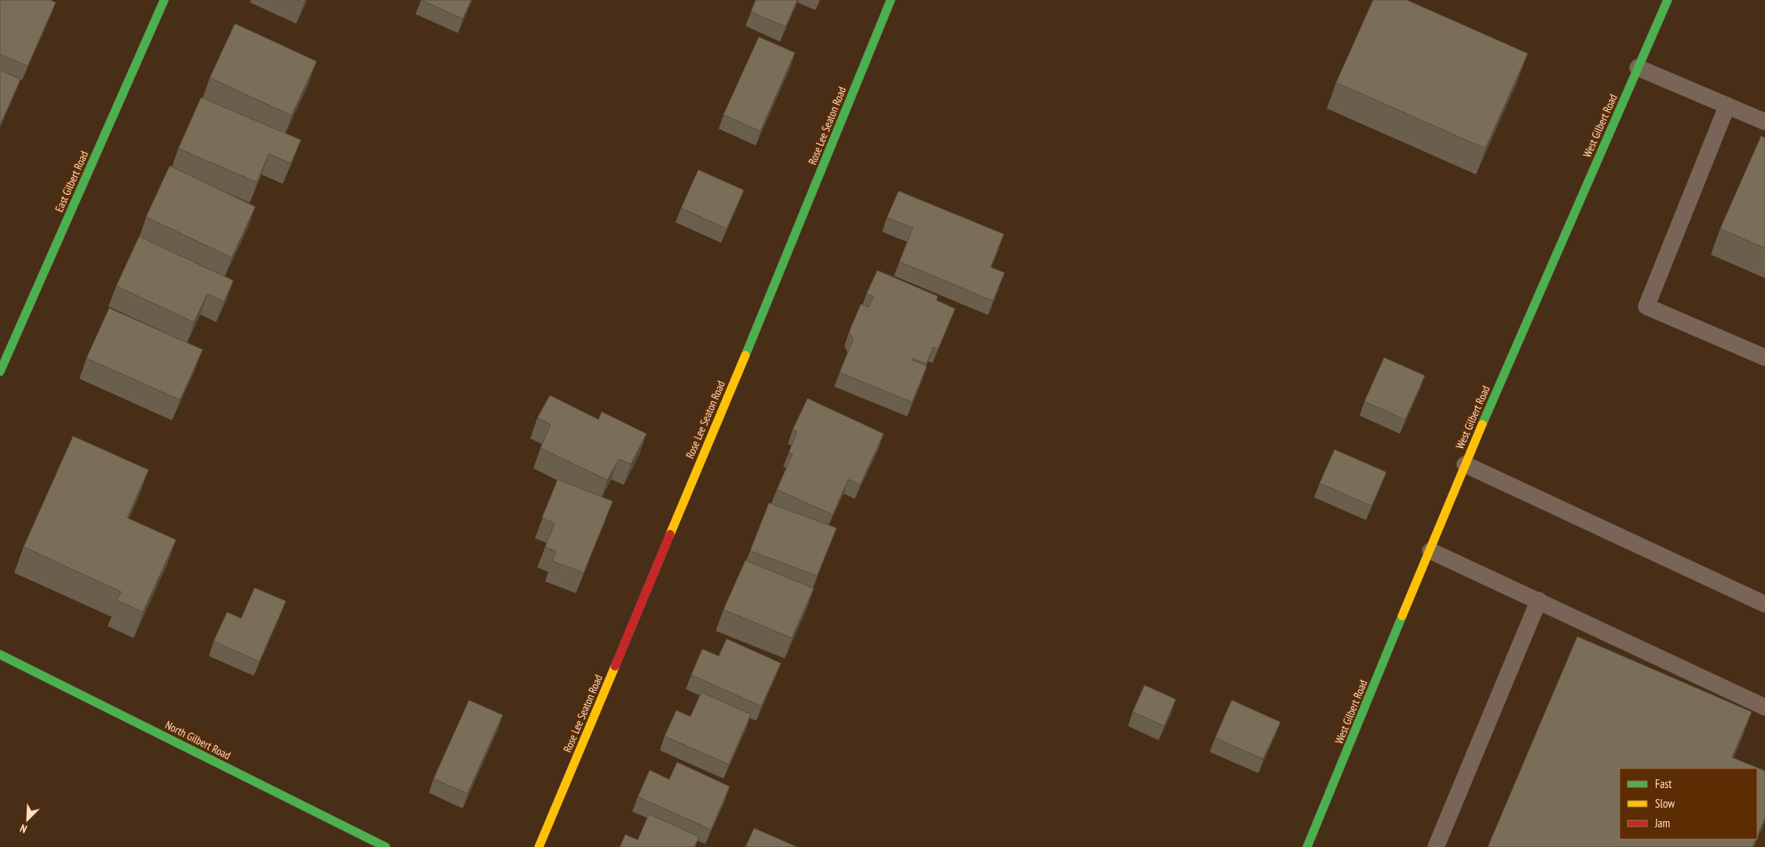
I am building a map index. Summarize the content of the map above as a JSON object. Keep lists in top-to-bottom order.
{
  "streets": {
    "street": [
      "Rose Lee Seaton Road",
      "West Gilbert Road",
      "East Gilbert Road",
      "North Gilbert Road"
    ]
  },
  "legend": ["Fast", "Slow", "Jam"],
  "north": "bottom left"
}
